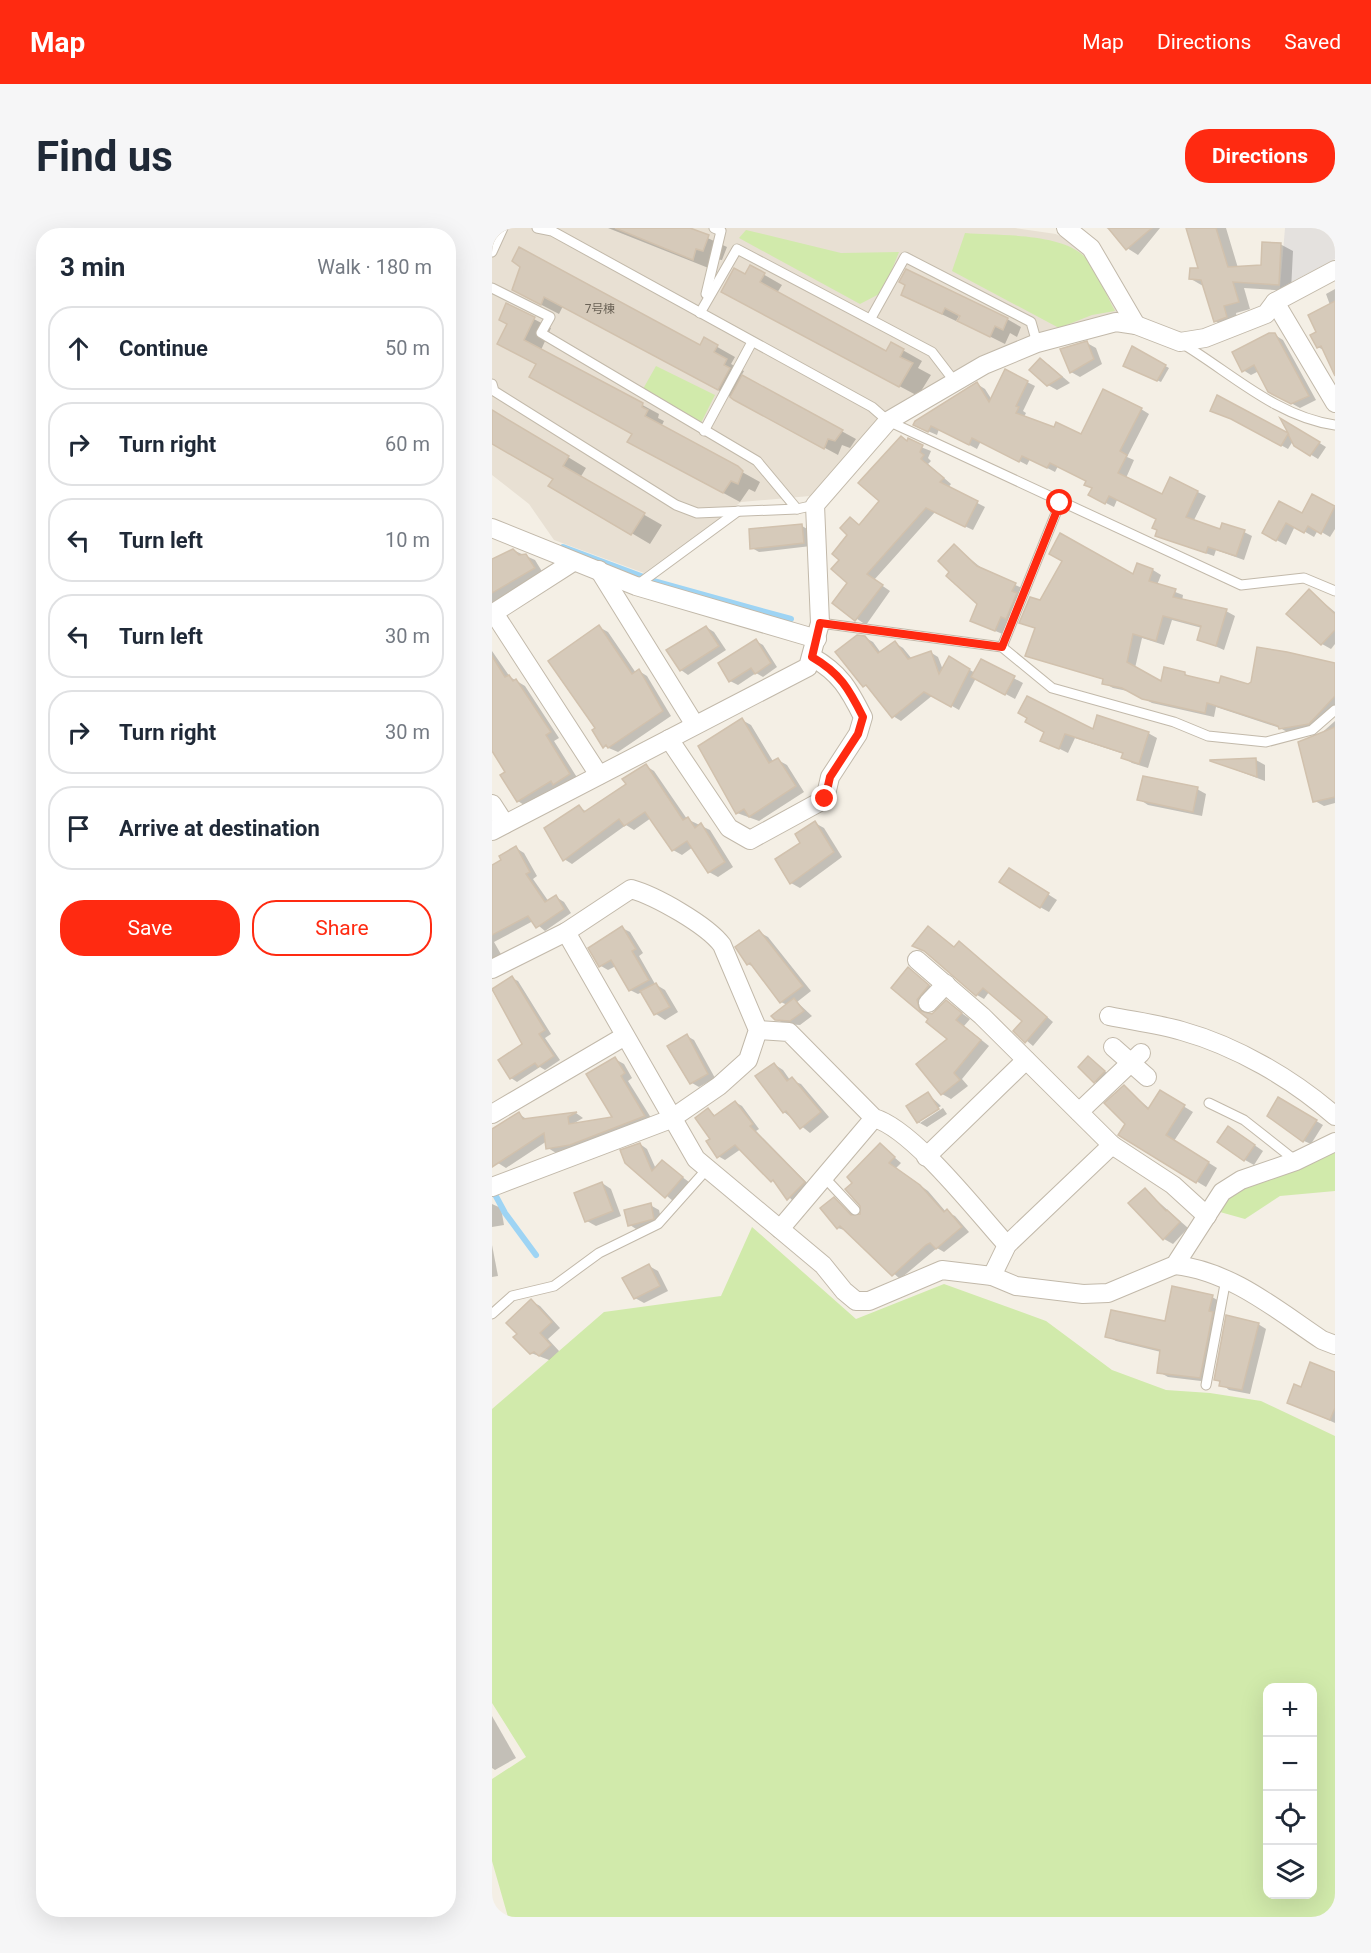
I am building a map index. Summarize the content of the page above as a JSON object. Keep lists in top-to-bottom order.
{
  "house_numbers": ["7号棟"],
  "page": {
    "header": "Map",
    "nav": ["Map", "Directions", "Saved"],
    "buttons": [
      "Directions",
      ["Save", "Share"]
    ],
    "title": "Find us",
    "heading": ["3 min", "Walk · 180 m"],
    "list": [
      ["Continue", "50 m"],
      ["Turn right", "60 m"],
      ["Turn left", "10 m"],
      ["Turn left", "30 m"],
      ["Turn right", "30 m"],
      "Arrive at destination"
    ],
    "map_buttons": ["+", "−"]
  }
}
